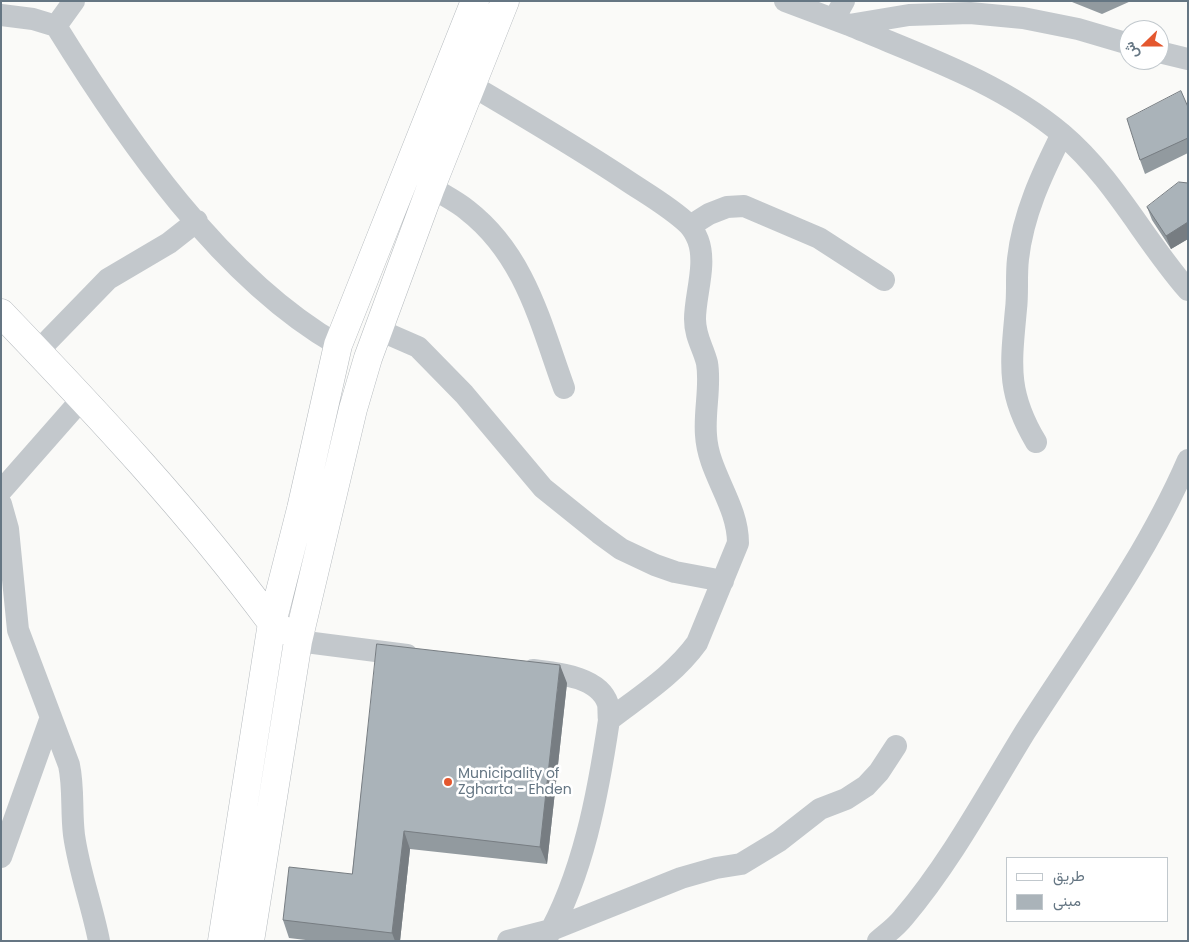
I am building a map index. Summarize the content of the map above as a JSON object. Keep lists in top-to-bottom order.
{
  "places": ["Municipality of Zgharta - Ehden"],
  "legend": ["طريق", "مبنى"],
  "north": "left"
}
